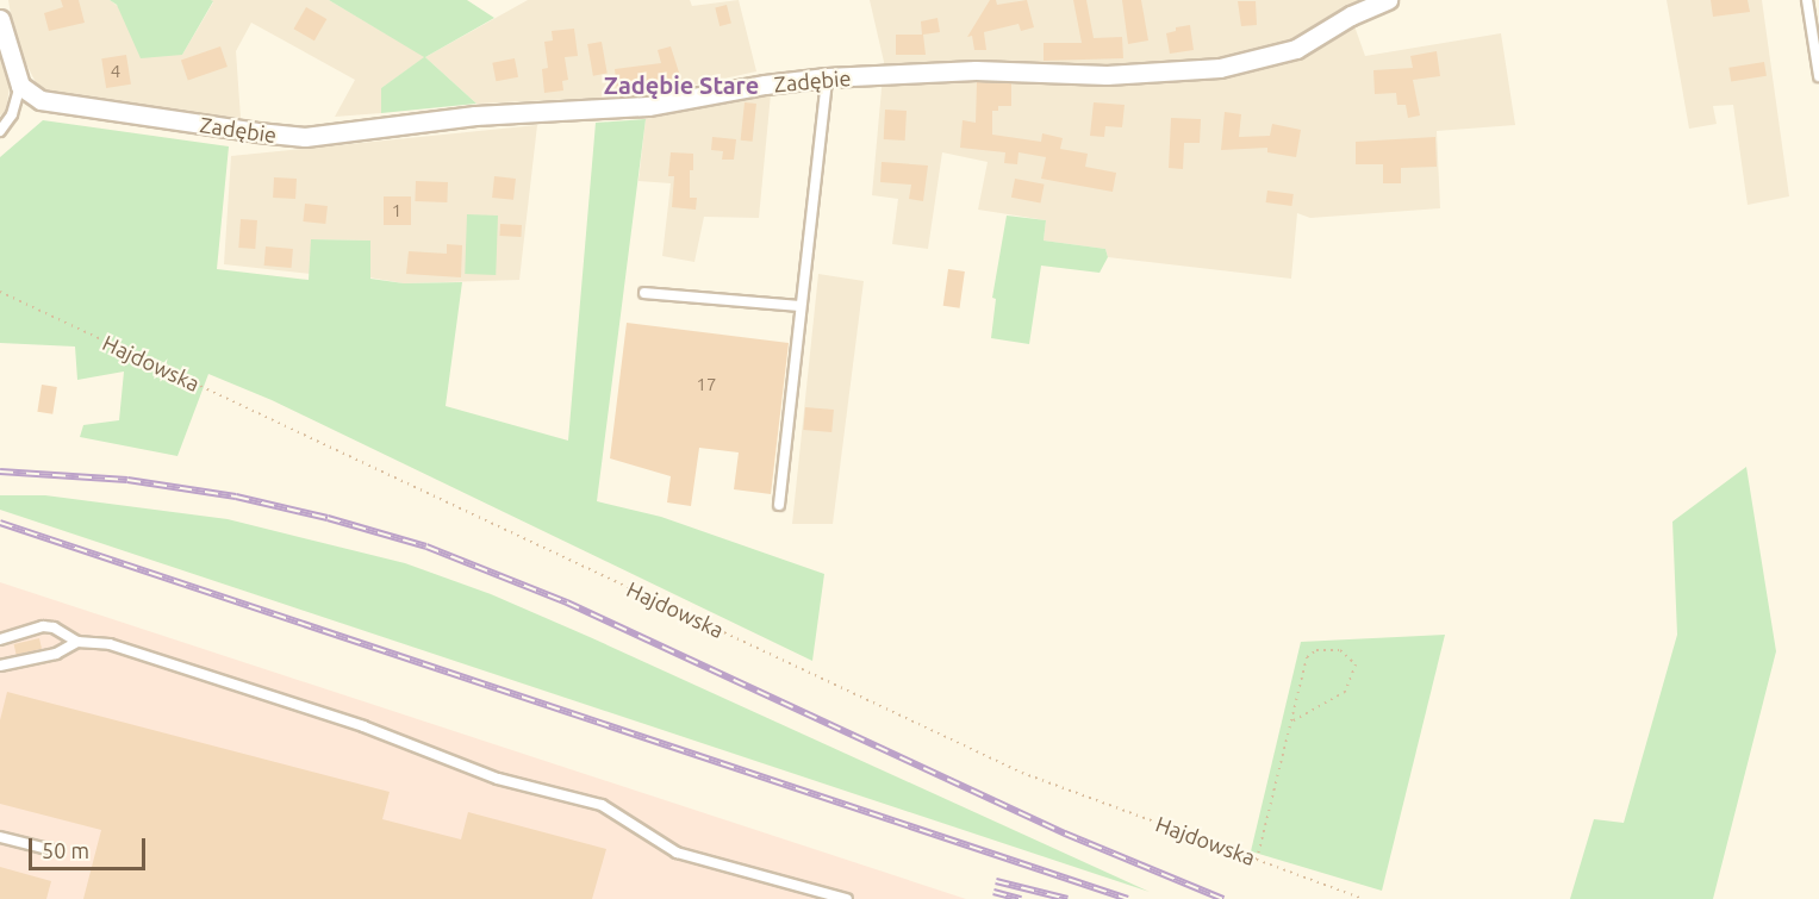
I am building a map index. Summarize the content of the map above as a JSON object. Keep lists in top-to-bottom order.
{
  "streets": {
    "street": ["Zadębie"],
    "path": ["Hajdowska"]
  },
  "districts": ["Zadębie Stare"],
  "house_numbers": ["4", "1", "17"],
  "scale_bar": "50 m"
}
